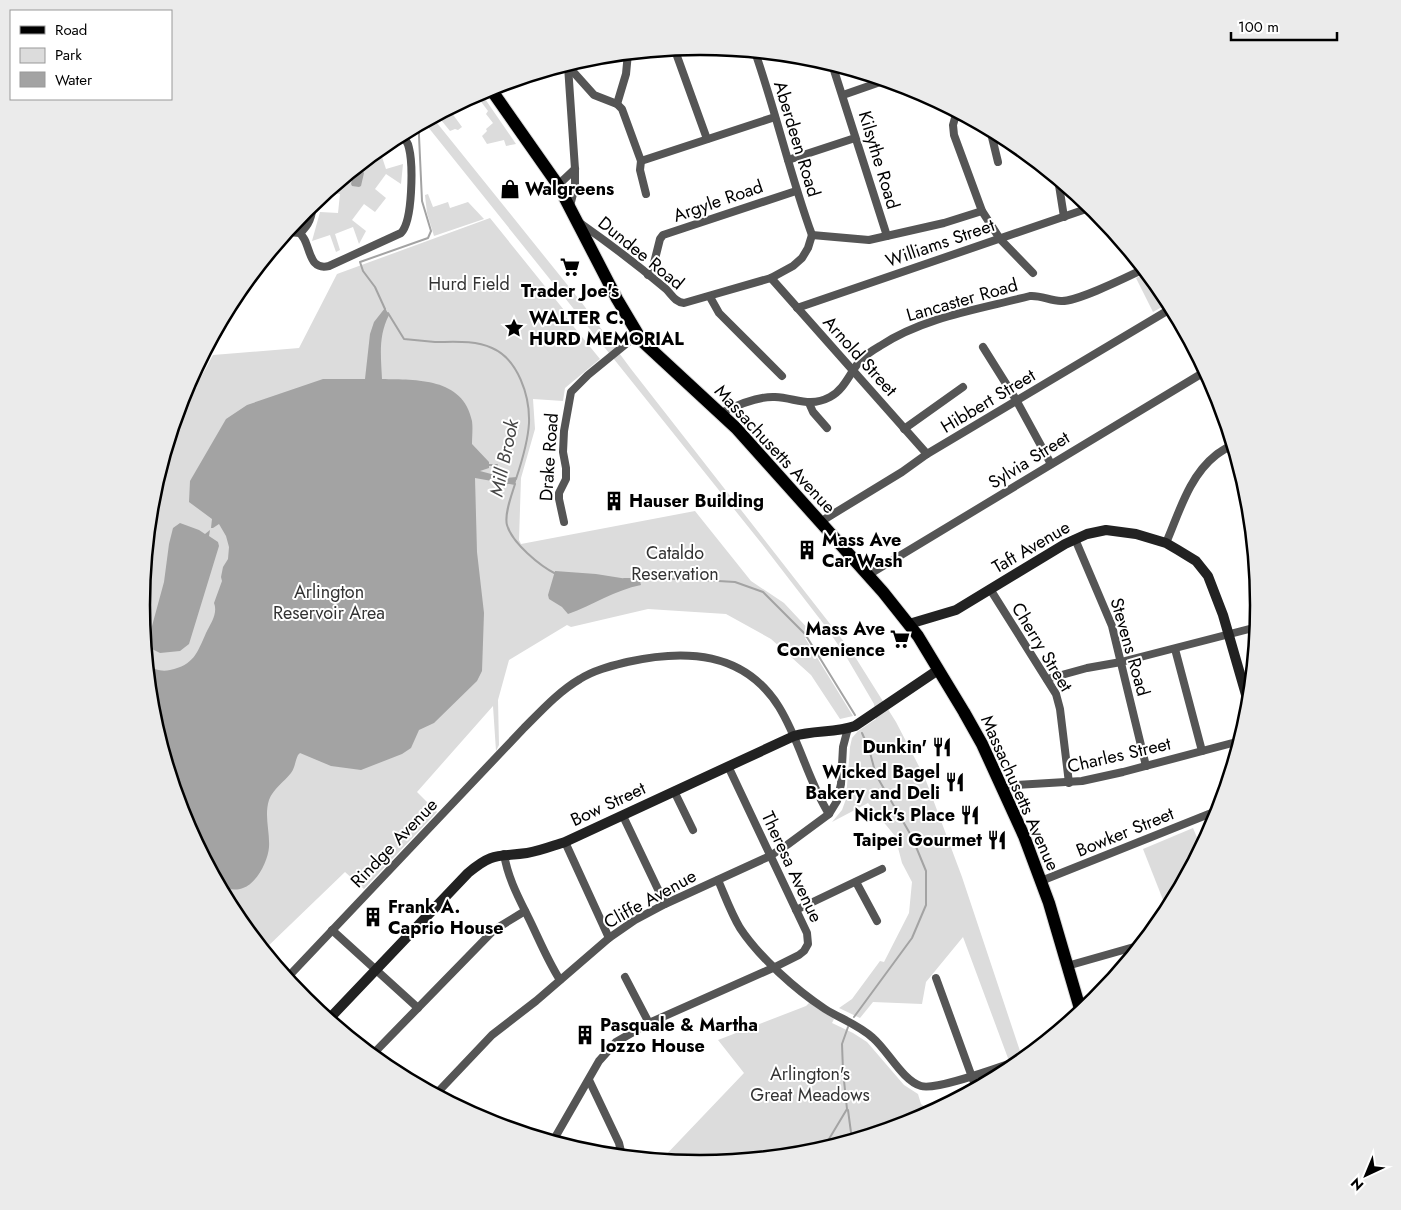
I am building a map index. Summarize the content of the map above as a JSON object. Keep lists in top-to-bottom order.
{
  "streets": {
    "main road": ["Massachusetts Avenue"],
    "street": [
      "Aberdeen Road",
      "Kilsythe Road",
      "Argyle Road",
      "Williams Street",
      "Dundee Road",
      "Lancaster Road",
      "Arnold Street",
      "Hibbert Street",
      "Drake Road",
      "Sylvia Street",
      "Taft Avenue",
      "Cherry Street",
      "Stevens Road",
      "Charles Street",
      "Bow Street",
      "Bowker Street",
      "Rindge Avenue",
      "Theresa Avenue",
      "Cliffe Avenue"
    ]
  },
  "crossings": [
    ["Aberdeen Road", "Argyle Road"],
    ["Aberdeen Road", "Dundee Road"],
    ["Argyle Road", "Dundee Road"],
    ["Williams Street", "Arnold Street"],
    ["Dundee Road", "Arnold Street"],
    ["Dundee Road", "Massachusetts Avenue"],
    ["Lancaster Road", "Arnold Street"],
    ["Lancaster Road", "Massachusetts Avenue"],
    ["Arnold Street", "Hibbert Street"],
    ["Hibbert Street", "Massachusetts Avenue"],
    ["Massachusetts Avenue", "Drake Road"],
    ["Massachusetts Avenue", "Sylvia Street"],
    ["Massachusetts Avenue", "Taft Avenue"],
    ["Massachusetts Avenue", "Charles Street"],
    ["Massachusetts Avenue", "Bow Street"],
    ["Massachusetts Avenue", "Bowker Street"],
    ["Taft Avenue", "Cherry Street"],
    ["Taft Avenue", "Stevens Road"],
    ["Cherry Street", "Charles Street"],
    ["Stevens Road", "Charles Street"],
    ["Bow Street", "Rindge Avenue"],
    ["Bow Street", "Theresa Avenue"],
    ["Bow Street", "Cliffe Avenue"],
    ["Rindge Avenue", "Cliffe Avenue"],
    ["Theresa Avenue", "Cliffe Avenue"]
  ],
  "water": ["Mill Brook"],
  "parks": [
    "Hurd Field",
    "Cataldo Reservation",
    "Arlington Reservoir Area",
    "Arlington's Great Meadows"
  ],
  "places": {
    "shop": ["Walgreens"],
    "supermarket": ["Trader Joe's", "Mass Ave Convenience"],
    "place": ["WALTER C. HURD MEMORIAL"],
    "building": [
      "Hauser Building",
      "Mass Ave Car Wash",
      "Frank A. Caprio House",
      "Pasquale & Martha Iozzo House"
    ],
    "restaurant": [
      "Dunkin'",
      "Wicked Bagel Bakery and Deli",
      "Nick's Place",
      "Taipei Gourmet"
    ]
  },
  "legend": ["Road", "Park", "Water"],
  "scale_bar": "100 m",
  "north": "bottom left"
}
